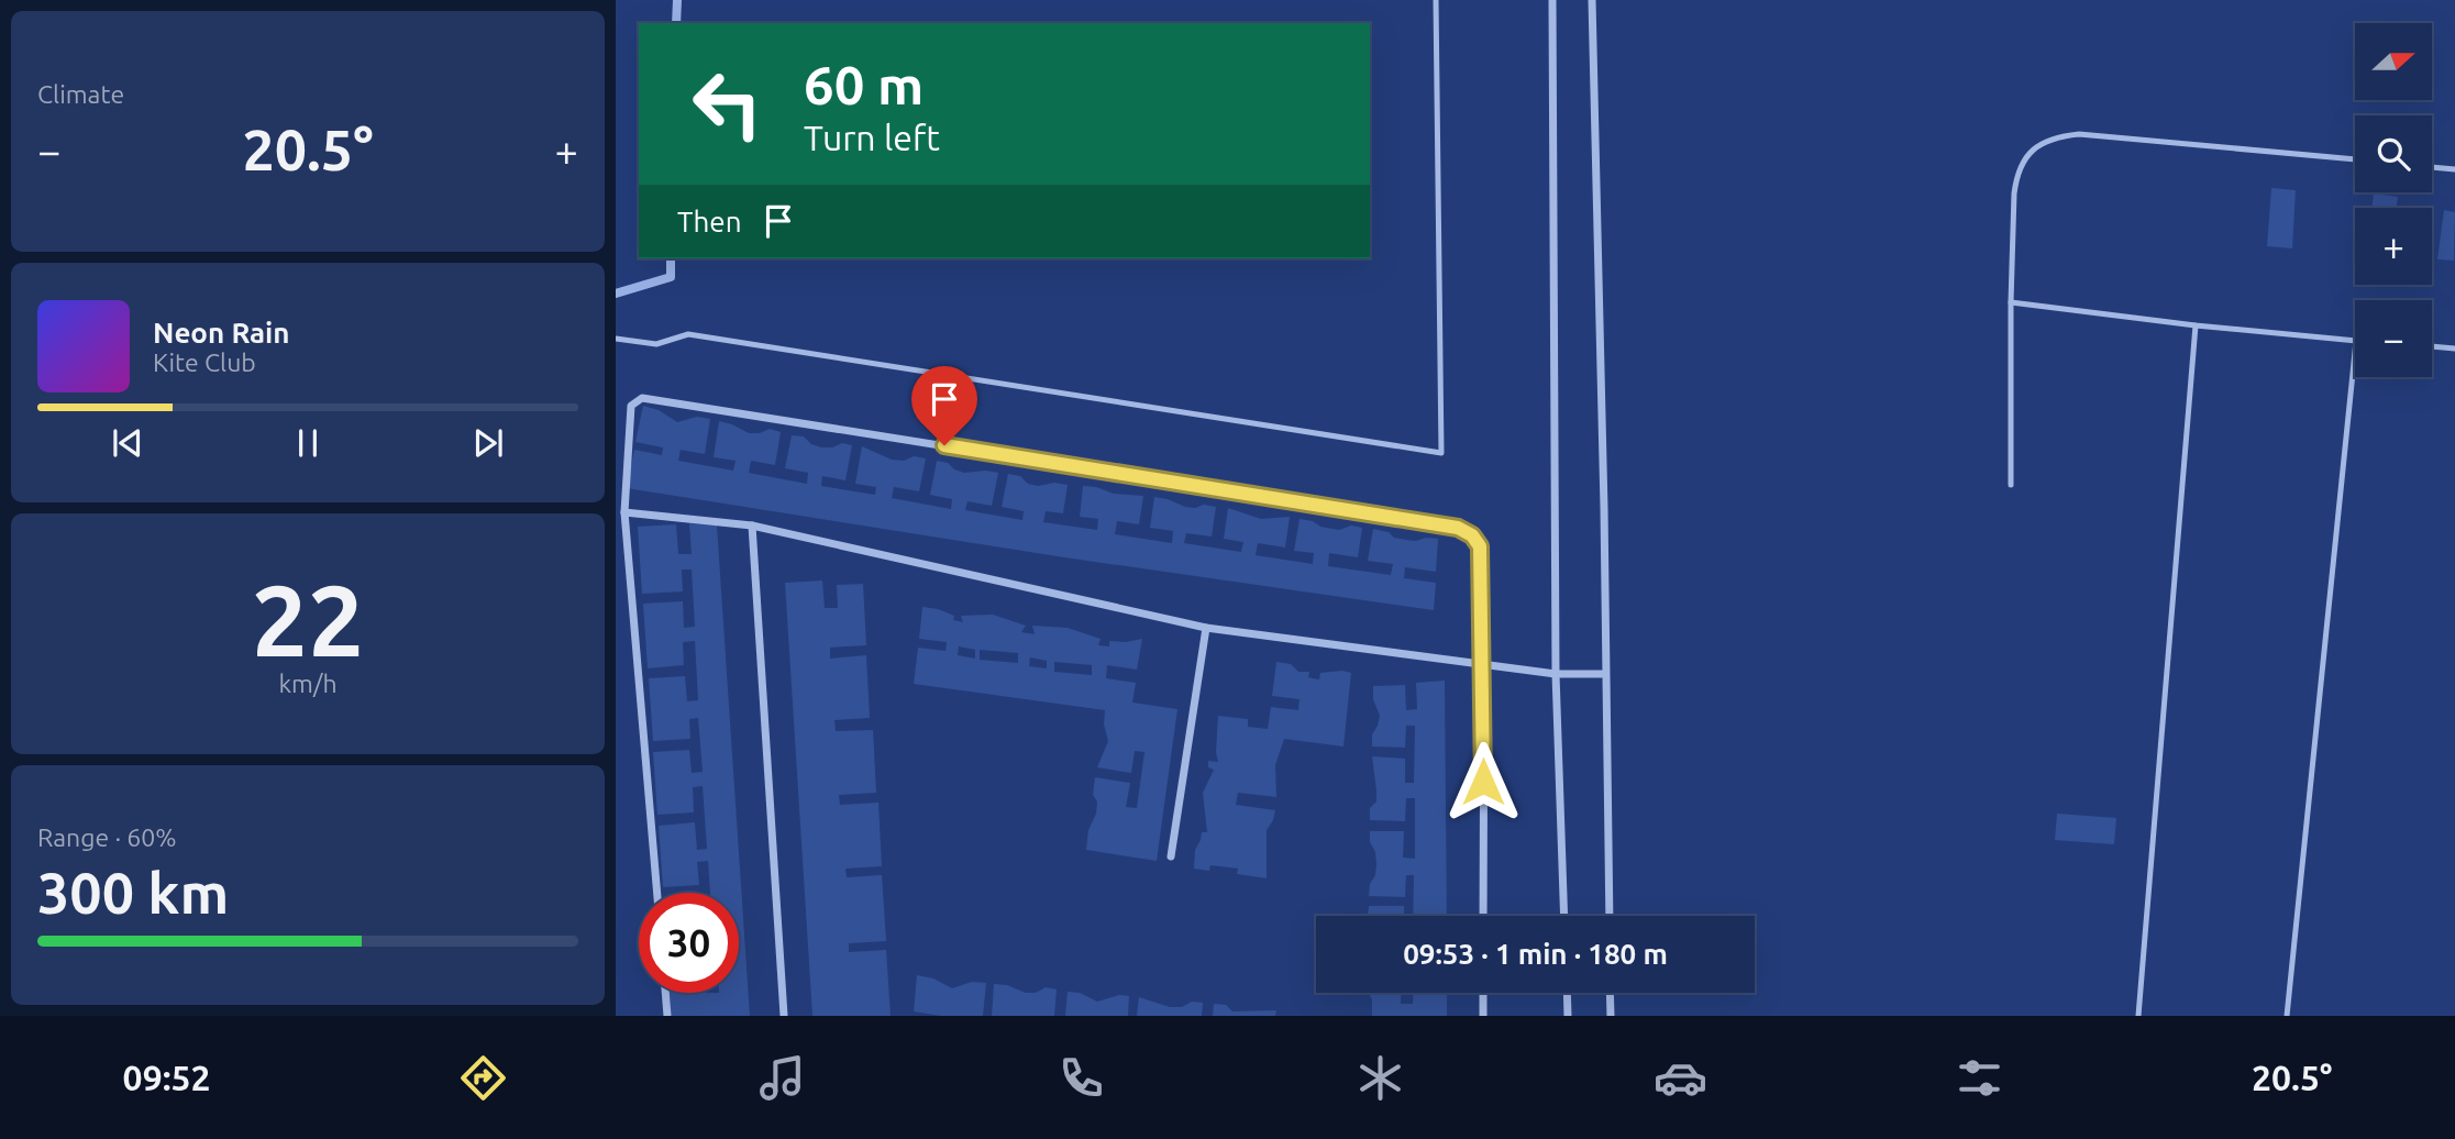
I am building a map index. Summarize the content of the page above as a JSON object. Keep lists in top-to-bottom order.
{
  "north": "right",
  "page": {
    "tile": [
      "Climate",
      ["22", "km/h"],
      ["Range · 60%", "300 km"]
    ],
    "map_buttons": ["+", "−"],
    "turn": ["60 m", "Turn left"],
    "heat": ["−", "20.5°", "+"],
    "then": "Then",
    "song": ["Neon Rain", "Kite Club"],
    "limit": "30",
    "trip": "09:53 · 1 min · 180 m",
    "tabs": ["09:52", "20.5°"]
  }
}
